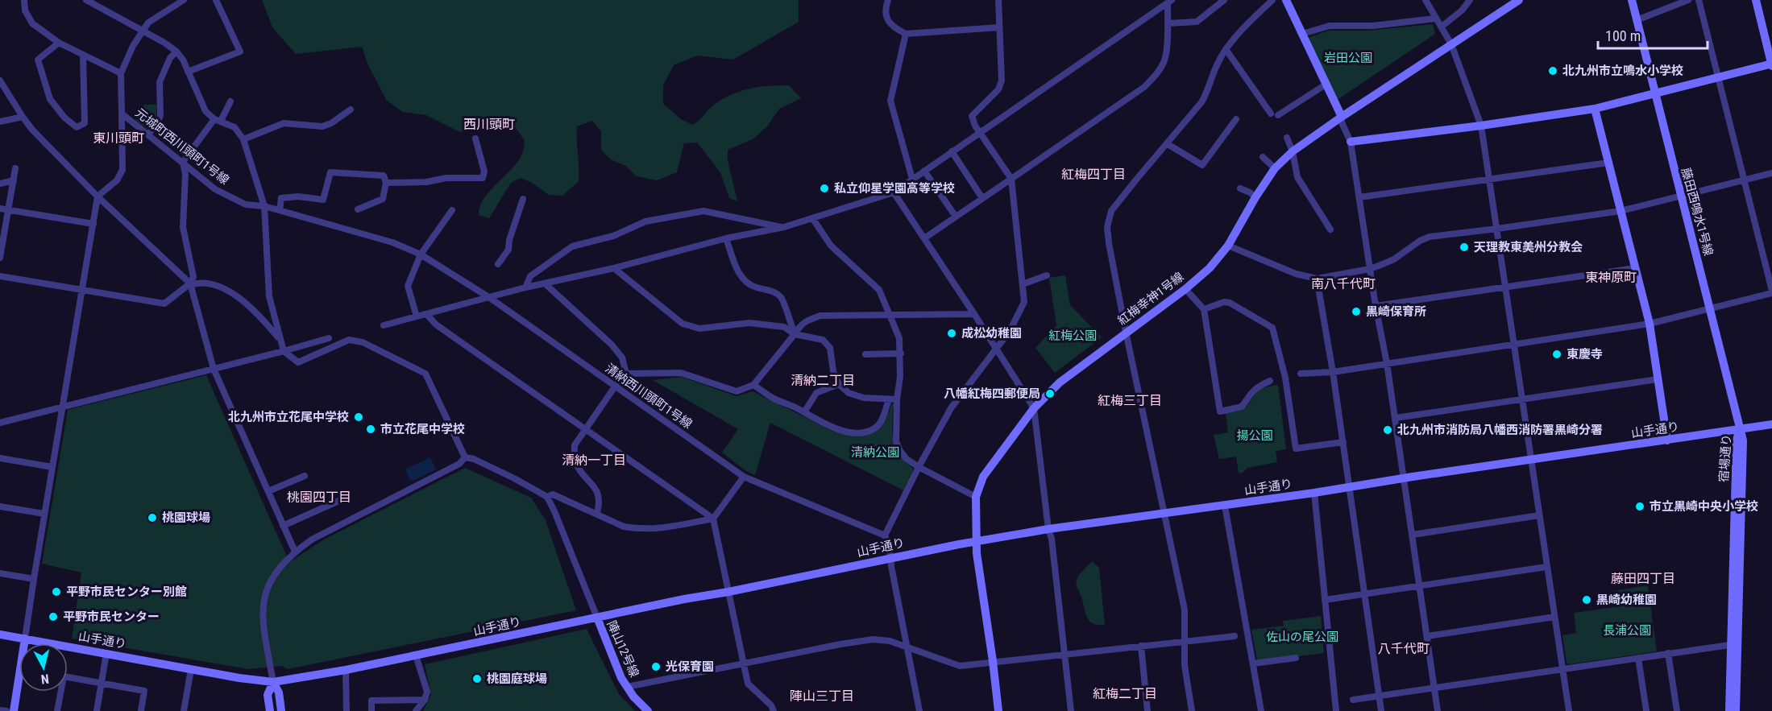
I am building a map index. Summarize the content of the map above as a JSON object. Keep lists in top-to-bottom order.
{
  "streets": {
    "street": [
      "元城町西川頭町1号線",
      "藤田西鳴水1号線",
      "紅梅幸神1号線",
      "清納西川頭町1号線",
      "山手通り",
      "宿場通り",
      "陣山12号線"
    ]
  },
  "crossings": [
    ["元城町西川頭町1号線", "清納西川頭町1号線"],
    ["藤田西鳴水1号線", "山手通り"],
    ["藤田西鳴水1号線", "宿場通り"],
    ["紅梅幸神1号線", "山手通り"],
    ["山手通り", "宿場通り"],
    ["山手通り", "陣山12号線"]
  ],
  "districts": [
    "西川頭町",
    "東川頭町",
    "紅梅四丁目",
    "東神原町",
    "南八千代町",
    "清納二丁目",
    "紅梅三丁目",
    "清納一丁目",
    "桃園四丁目",
    "藤田四丁目",
    "八千代町",
    "紅梅二丁目",
    "陣山三丁目"
  ],
  "parks": [
    "岩田公園",
    "紅梅公園",
    "揚公園",
    "清納公園",
    "長浦公園",
    "佐山の尾公園"
  ],
  "places": [
    "北九州市立鳴水小学校",
    "私立仰星学園高等学校",
    "天理教東美州分教会",
    "黒崎保育所",
    "成松幼稚園",
    "東慶寺",
    "八幡紅梅四郵便局",
    "北九州市立花尾中学校",
    "市立花尾中学校",
    "北九州市消防局八幡西消防署黒崎分署",
    "市立黒崎中央小学校",
    "桃園球場",
    "平野市民センター別館",
    "黒崎幼稚園",
    "平野市民センター",
    "光保育園",
    "桃園庭球場"
  ],
  "scale_bar": "100 m",
  "north": "bottom"
}
